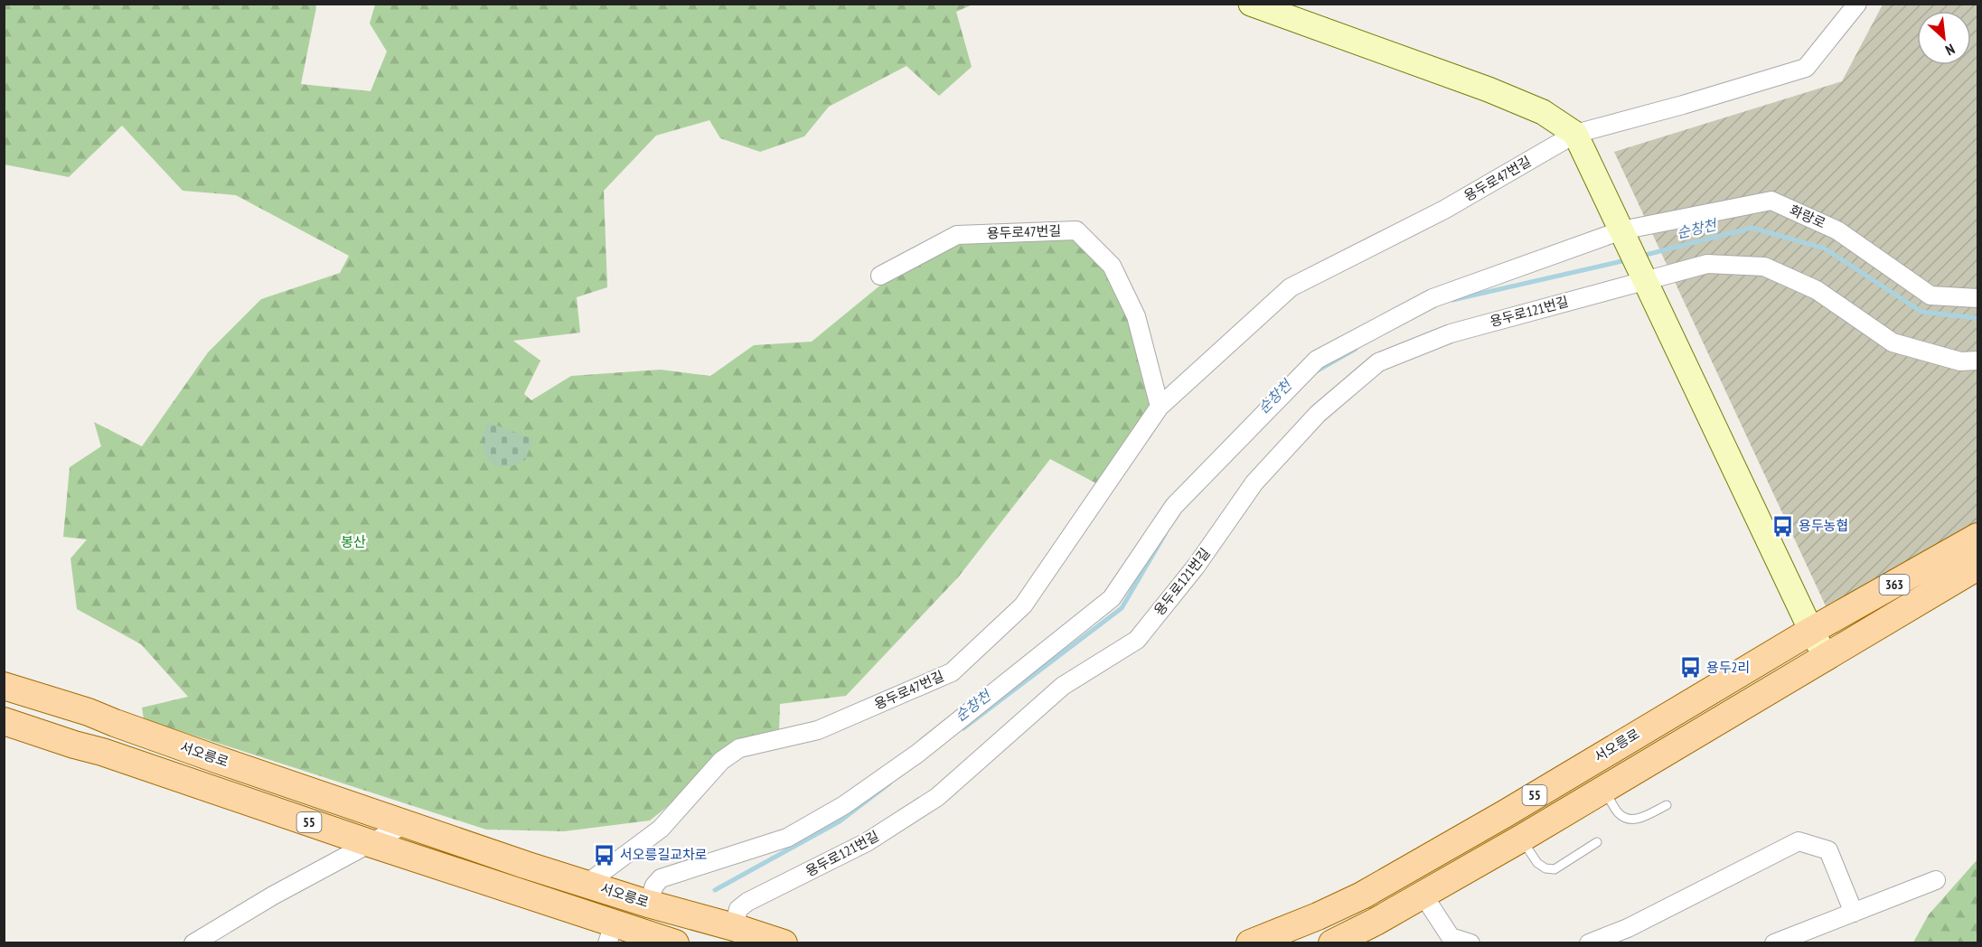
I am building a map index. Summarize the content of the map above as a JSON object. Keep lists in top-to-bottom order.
{
  "streets": {
    "main road": ["363", "서오릉로", "55"],
    "street": ["용두로47번길", "화랑로", "용두로121번길"]
  },
  "crossings": [
    ["용두로47번길", "서오릉로"],
    ["화랑로", "서오릉로"],
    ["용두로121번길", "서오릉로"],
    ["363", "55"]
  ],
  "water": ["순창천"],
  "parks": ["봉산"],
  "places": {
    "bus stop": ["용두농협", "용두2리", "서오릉길교차로"]
  },
  "north": "bottom right"
}
